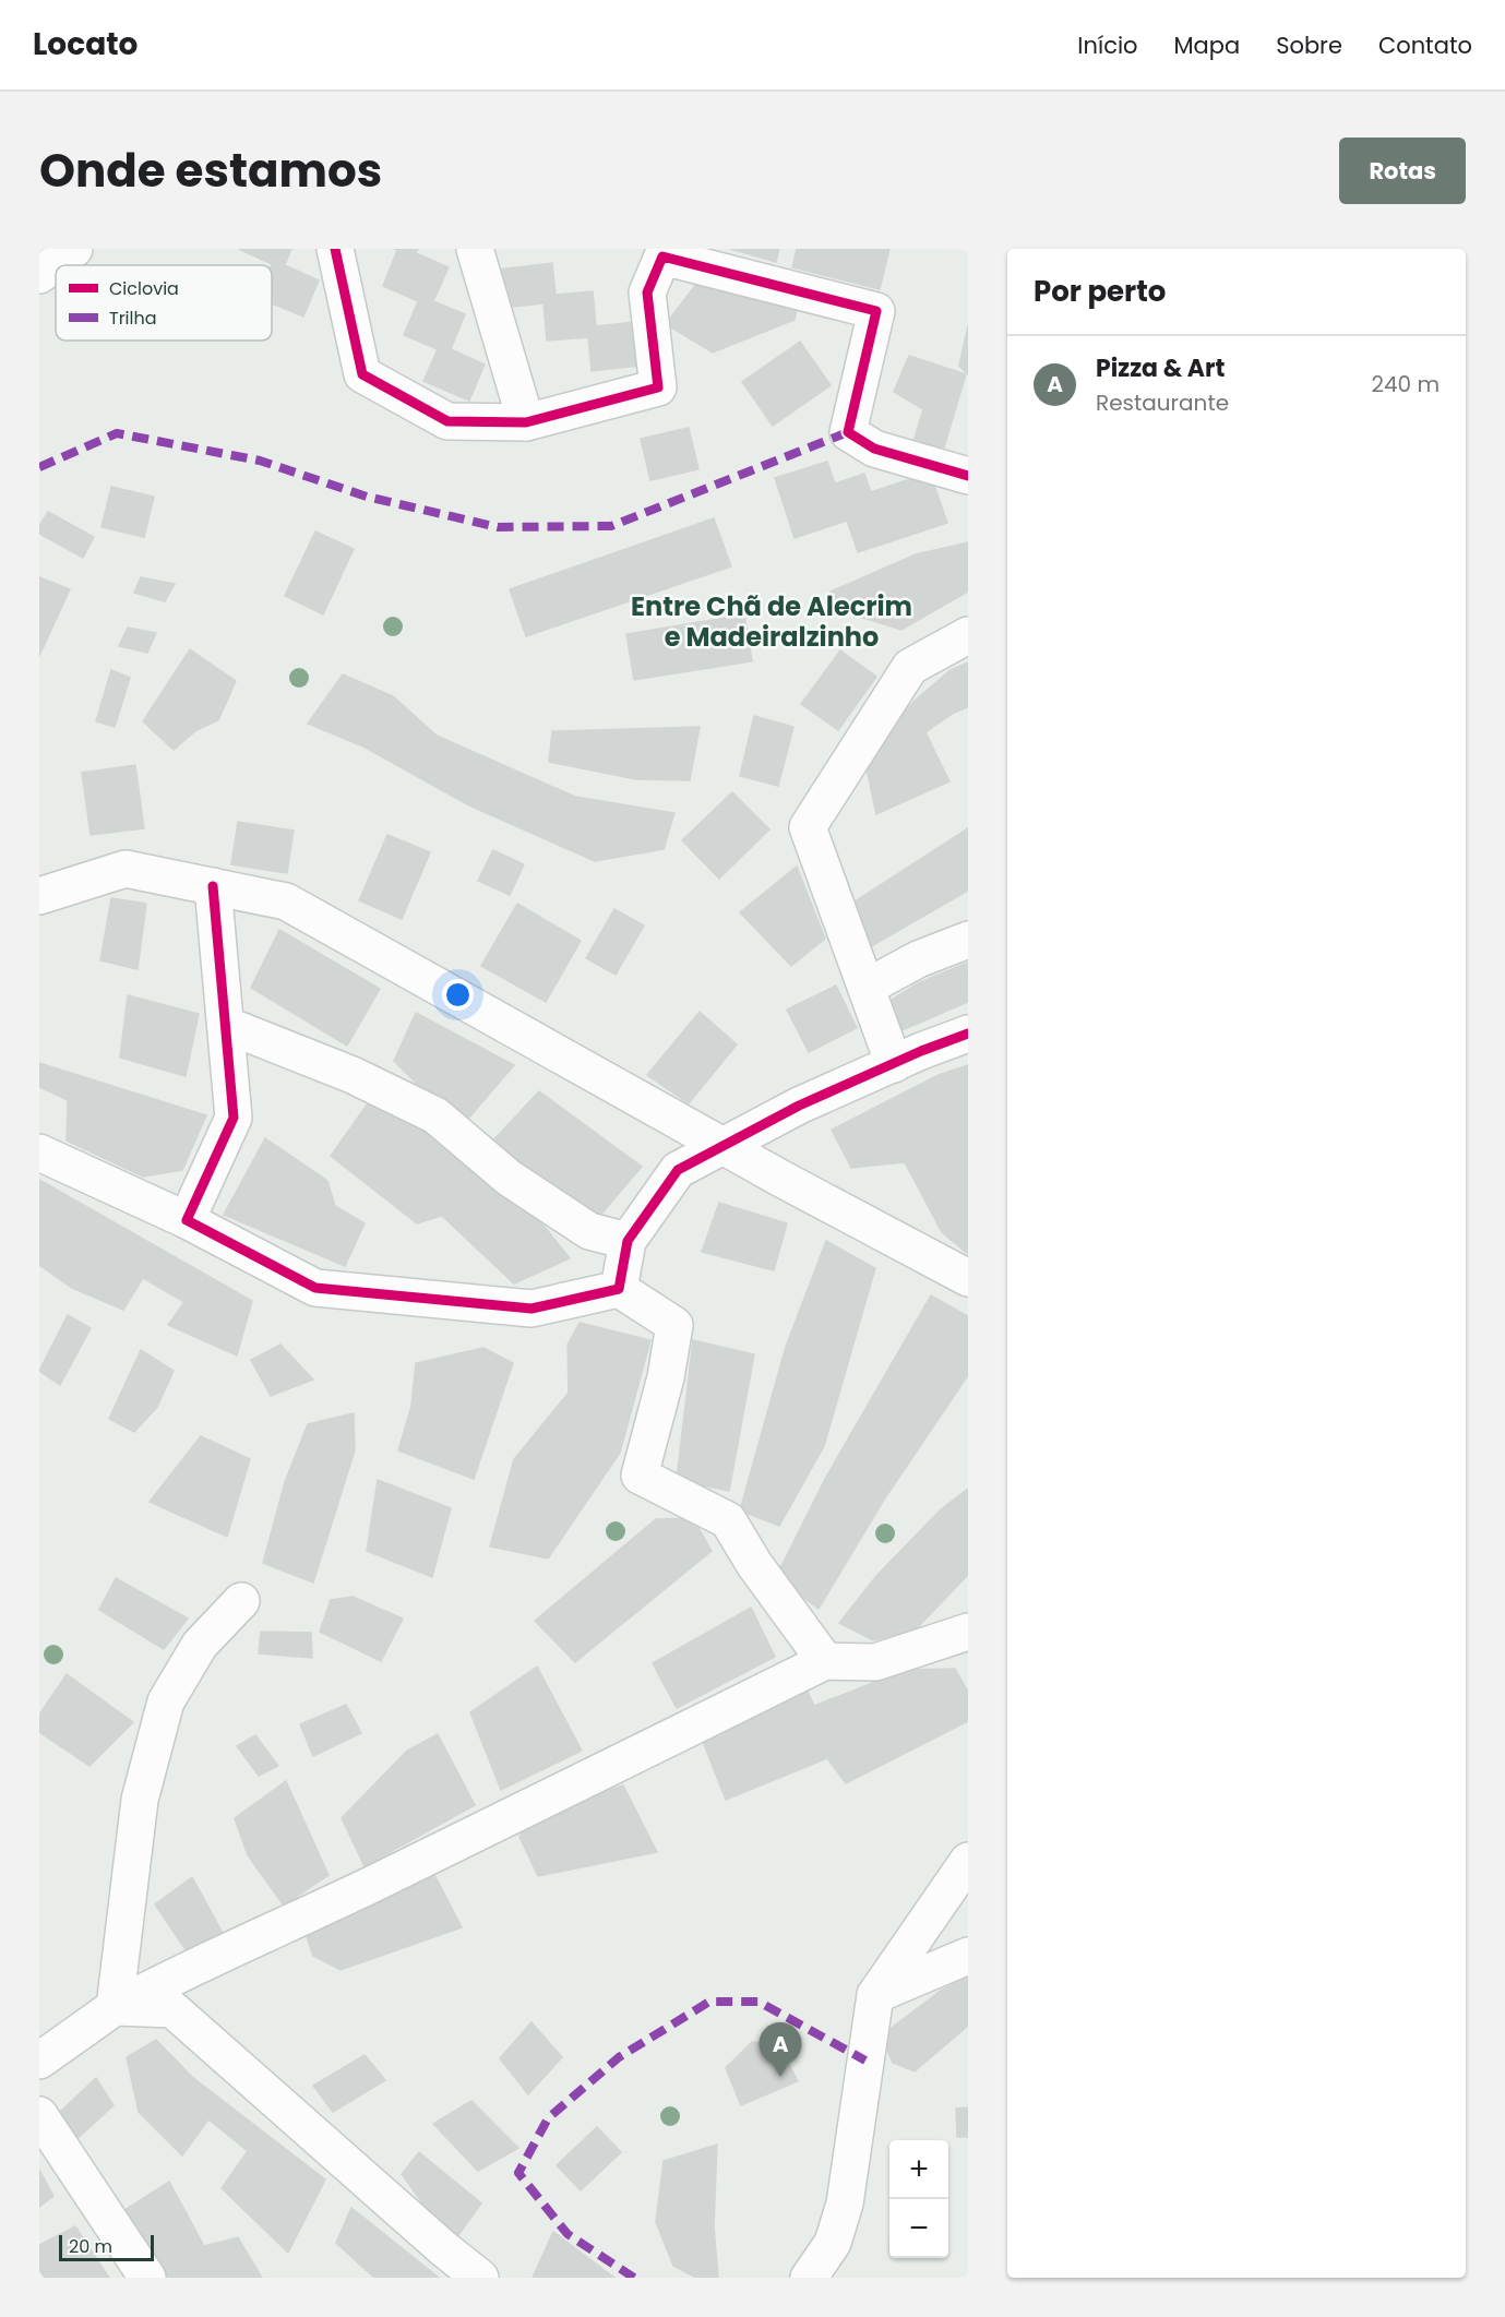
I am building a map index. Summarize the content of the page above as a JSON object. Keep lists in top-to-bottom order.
{
  "districts": ["Entre Chã de Alecrim e Madeiralzinho"],
  "legend": ["Ciclovia", "Trilha"],
  "scale_bar": "20 m",
  "page": {
    "header": "Locato",
    "nav": [
      "Início",
      "Mapa",
      "Sobre",
      "Contato"
    ],
    "title": "Onde estamos",
    "buttons": "Rotas",
    "heading": "Por perto",
    "list": [
      {
        "mark": "A",
        "name": "Pizza & Art",
        "note": "Restaurante",
        "value": "240 m"
      }
    ],
    "pins": "A",
    "map_buttons": ["+", "−"],
    "scale": "20 m"
  }
}
